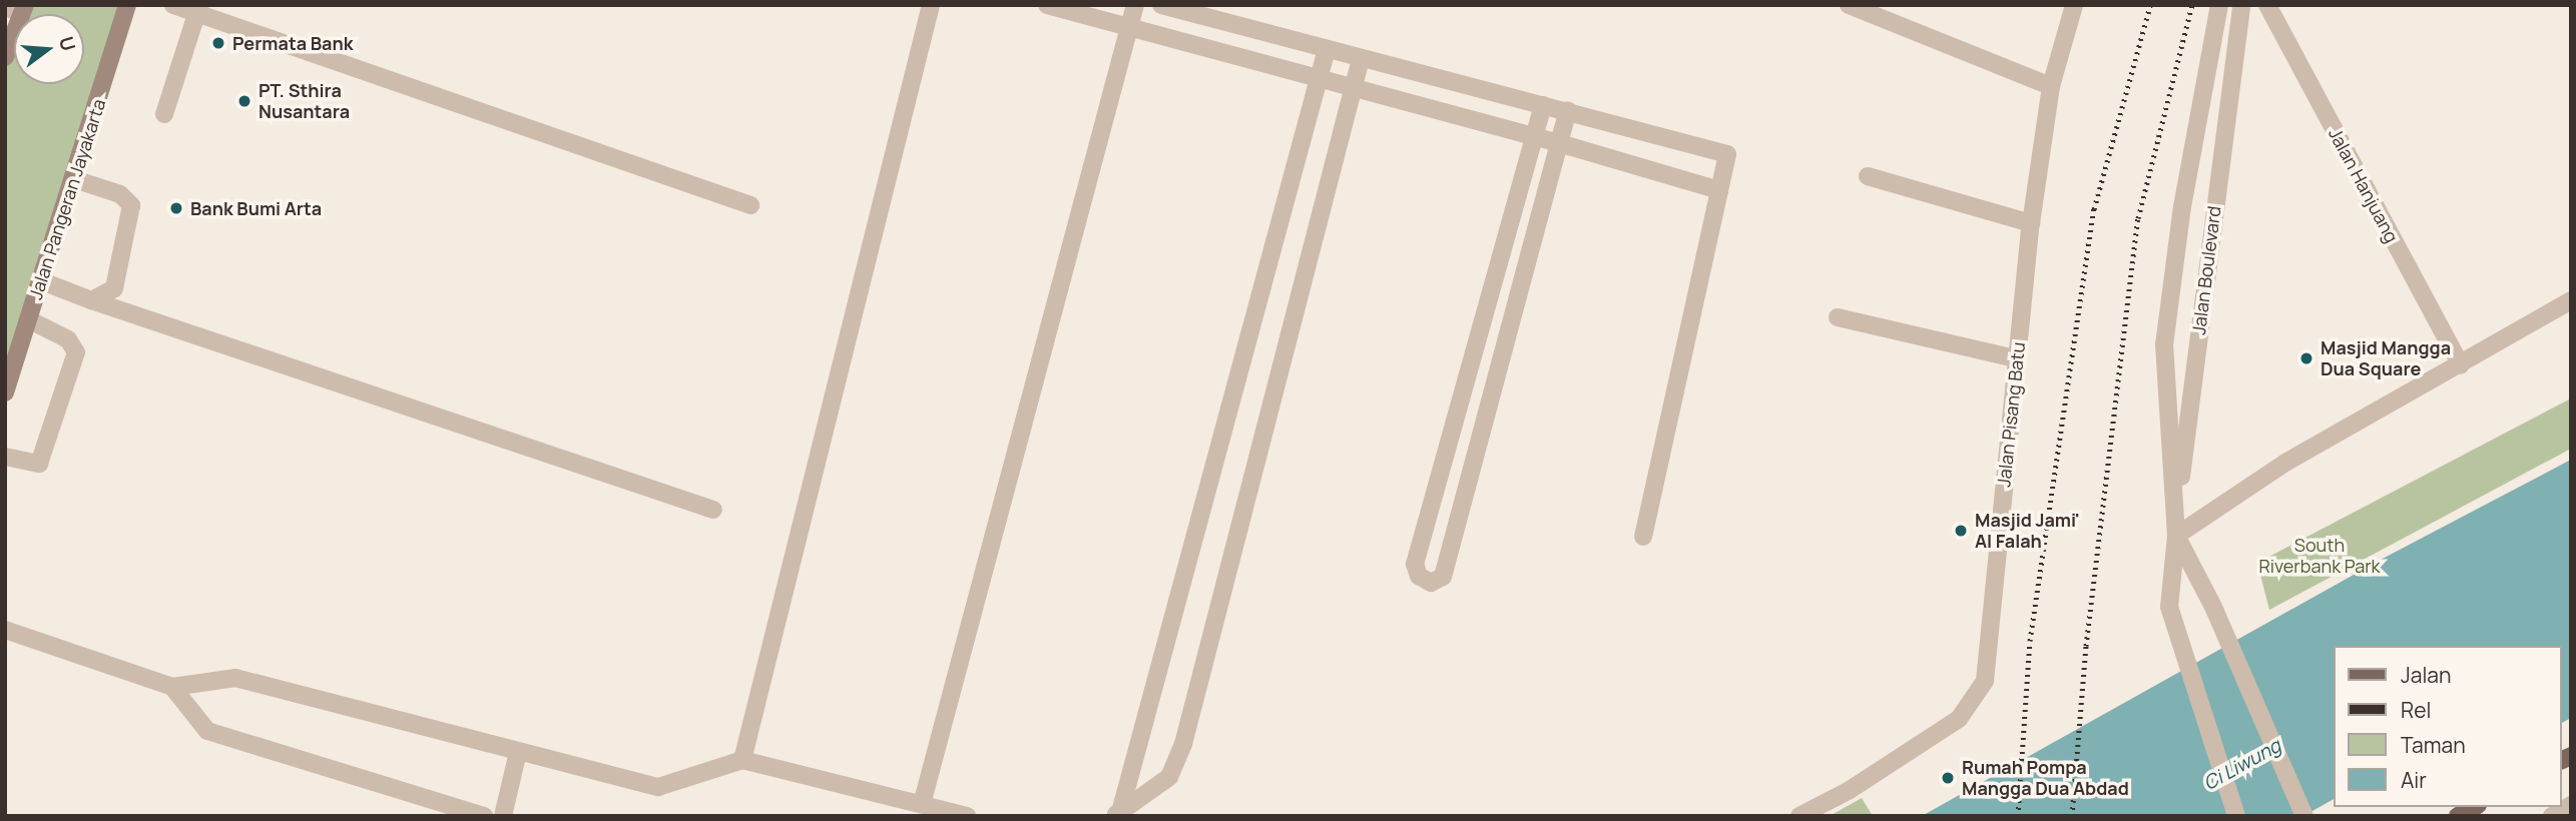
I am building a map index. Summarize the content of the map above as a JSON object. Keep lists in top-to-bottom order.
{
  "streets": {
    "main road": ["Jalan Pangeran Jayakarta"],
    "street": ["Jalan Hanjuang", "Jalan Boulevard", "Jalan Pisang Batu"]
  },
  "water": ["Ci Liwung"],
  "parks": ["South Riverbank Park"],
  "places": [
    "Permata Bank",
    "PT. Sthira Nusantara",
    "Bank Bumi Arta",
    "Masjid Mangga Dua Square",
    "Masjid Jami' Al Falah",
    "Rumah Pompa Mangga Dua Abdad"
  ],
  "legend": [
    "Jalan",
    "Rel",
    "Taman",
    "Air"
  ],
  "north": "right"
}
